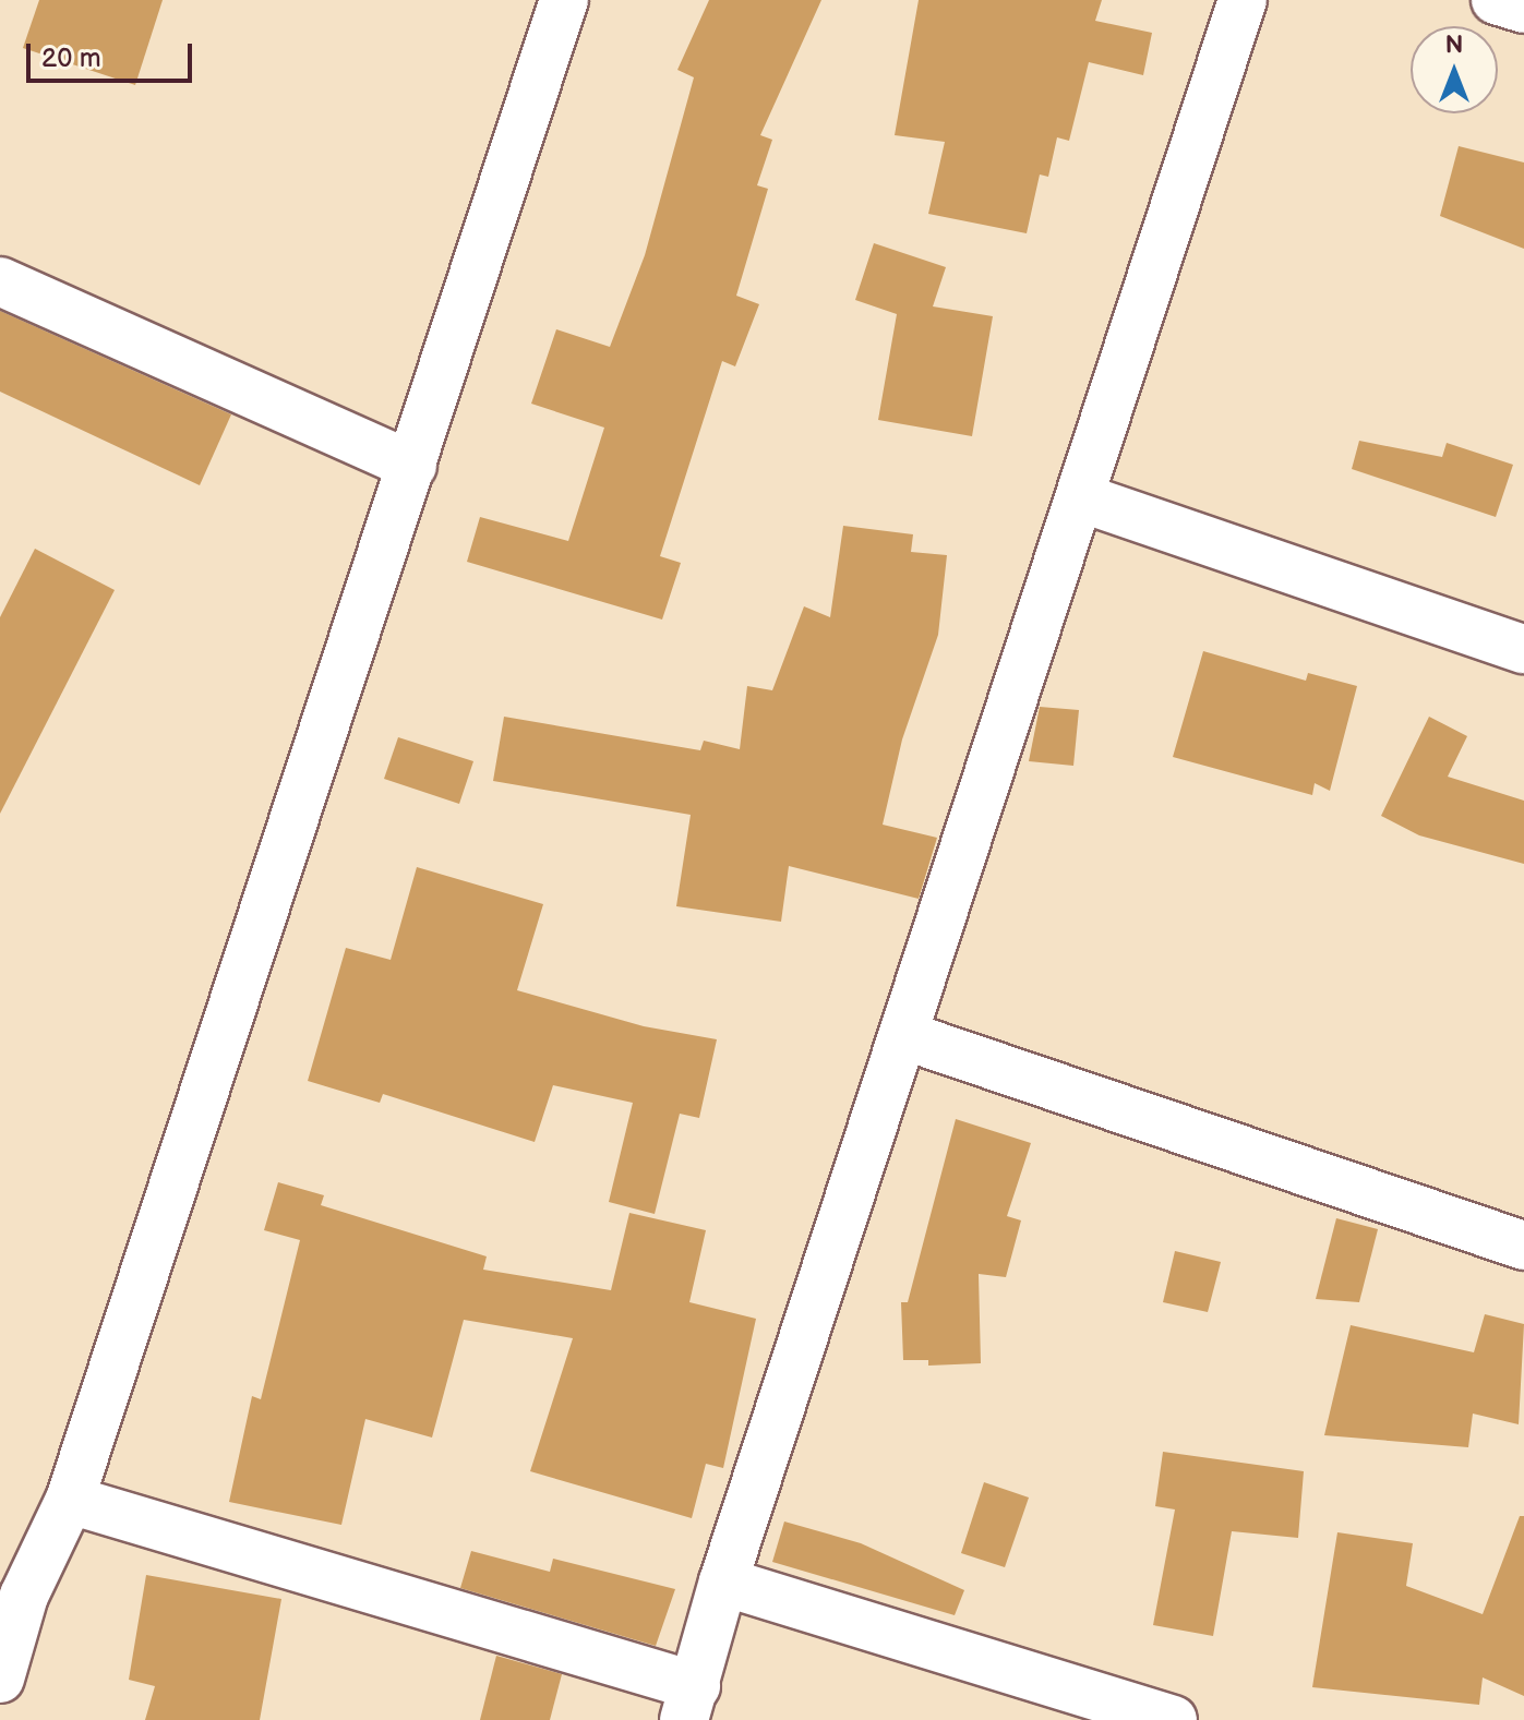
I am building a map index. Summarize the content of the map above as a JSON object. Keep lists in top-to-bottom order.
{
  "scale_bar": "20 m",
  "north": "top"
}
